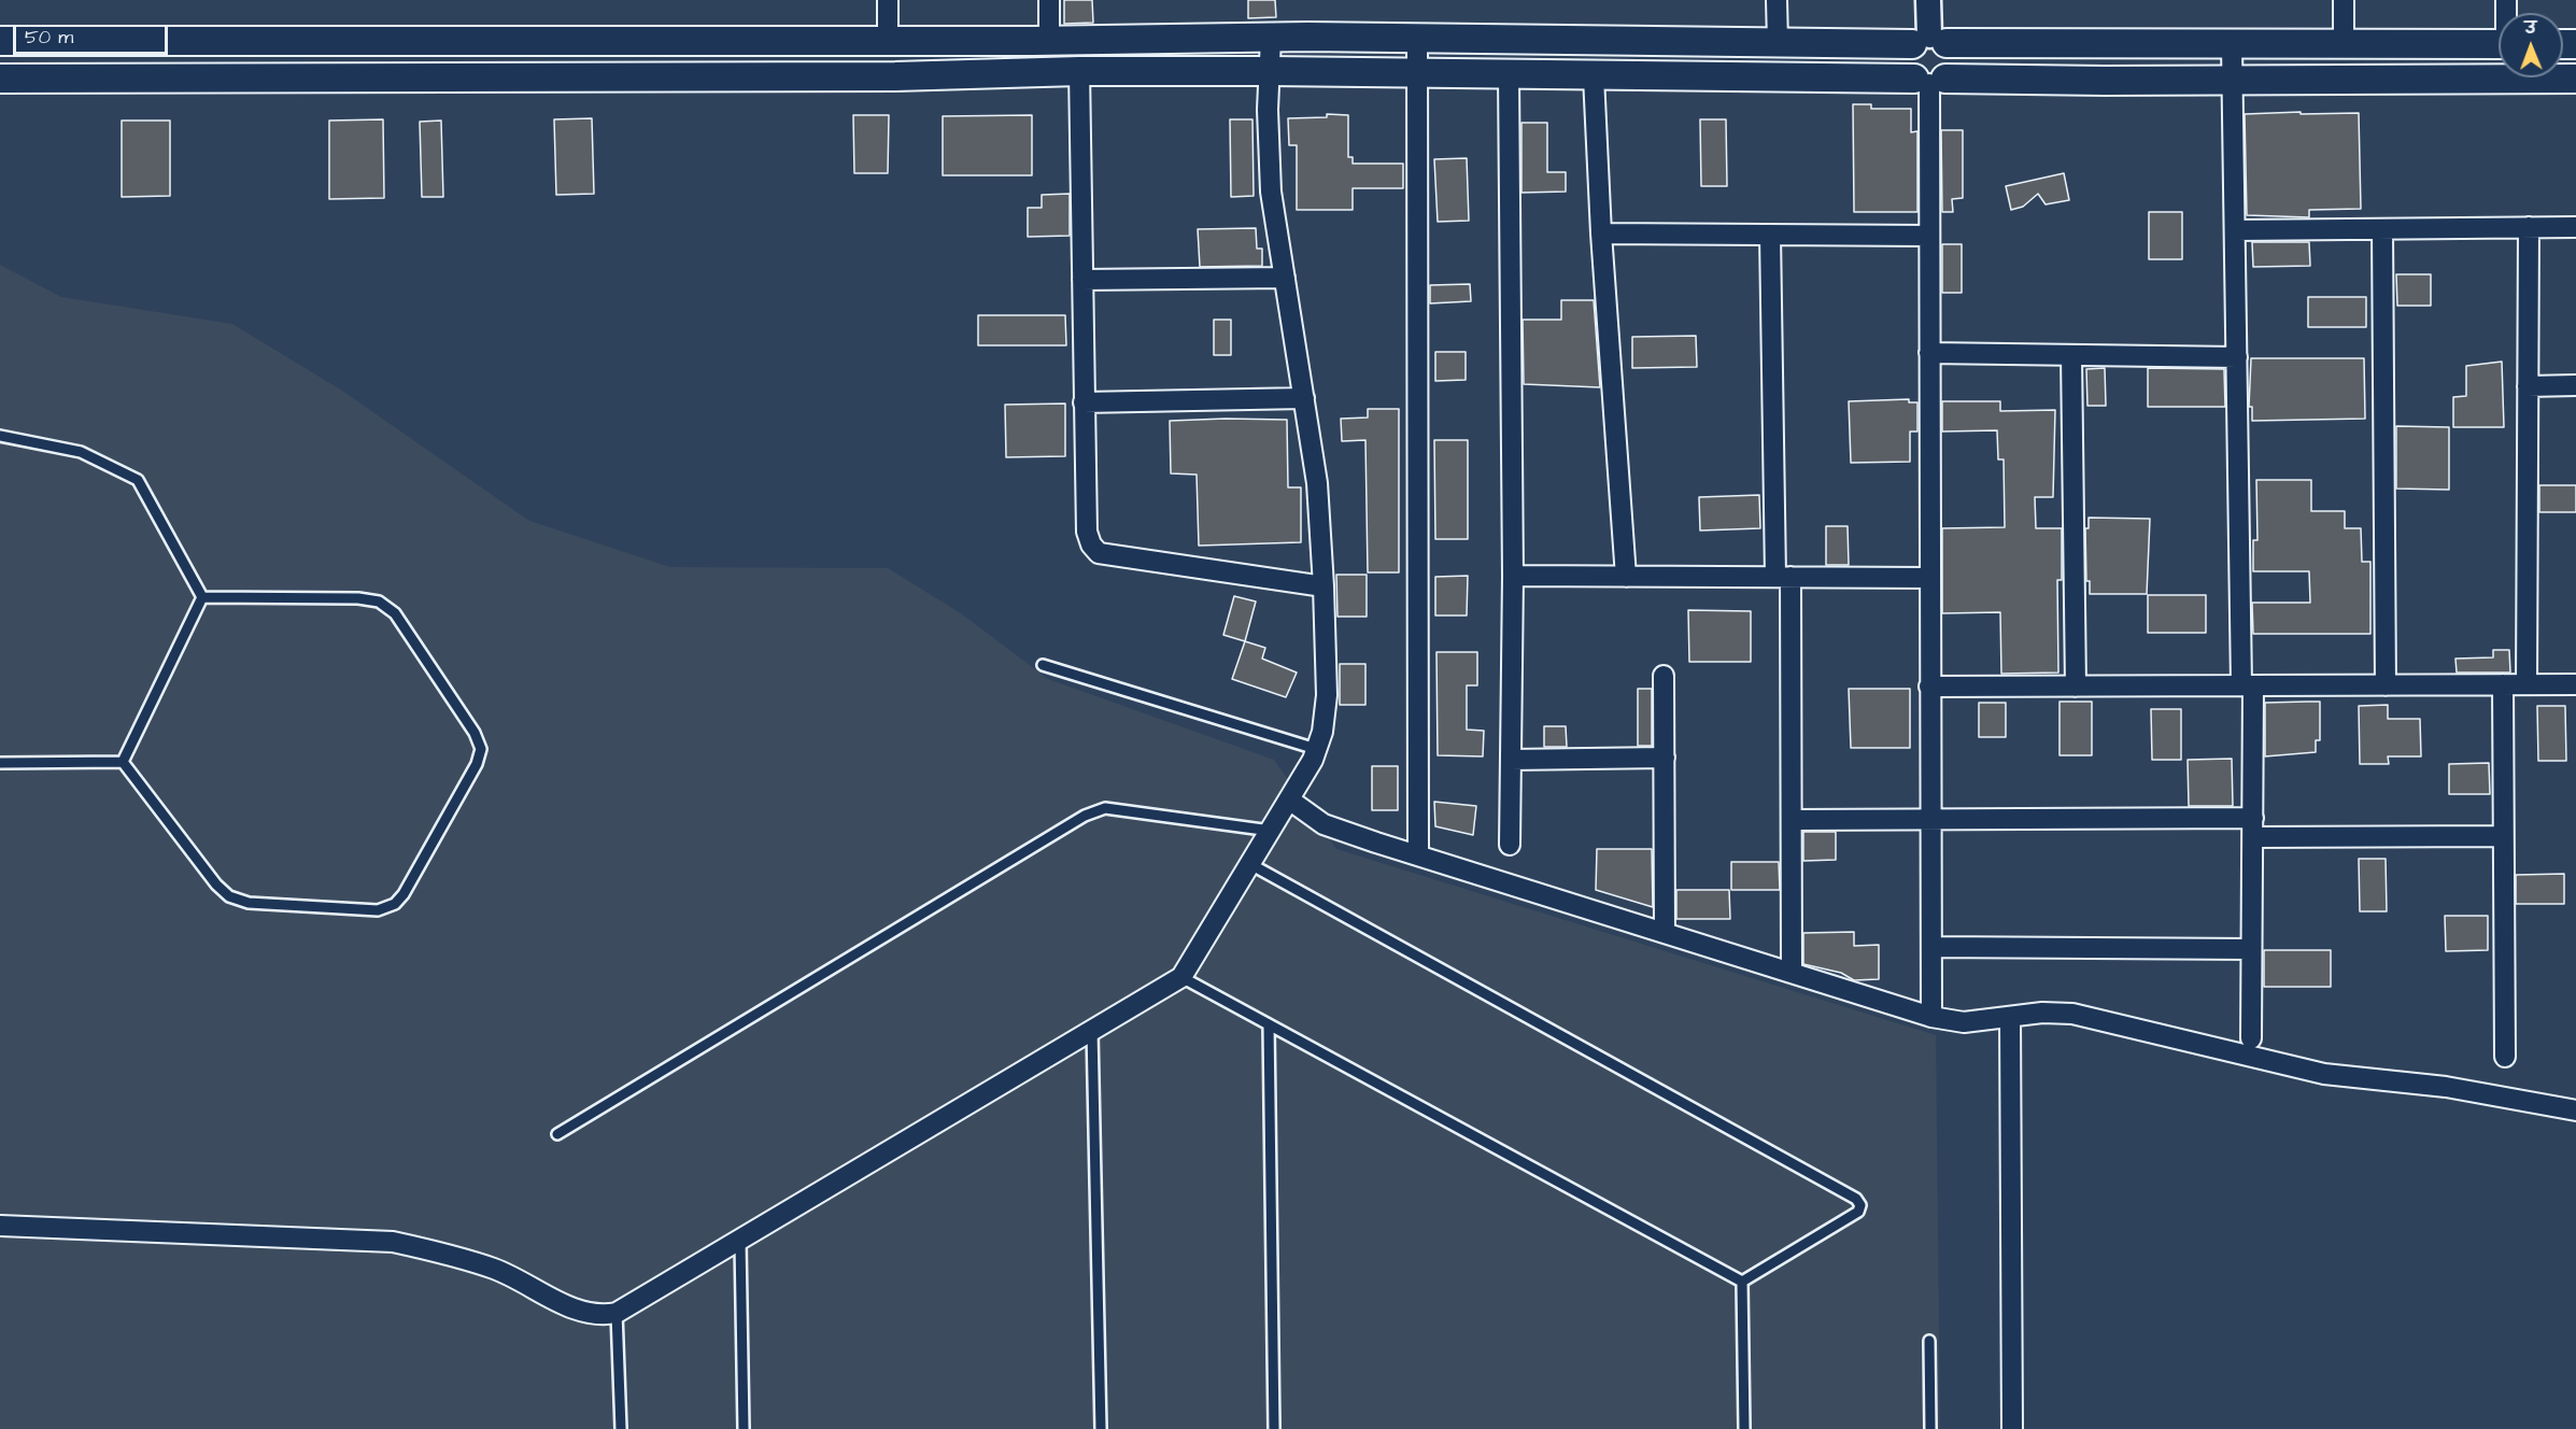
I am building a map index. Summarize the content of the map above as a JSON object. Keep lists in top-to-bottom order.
{
  "scale_bar": "50 m",
  "north": "top"
}
